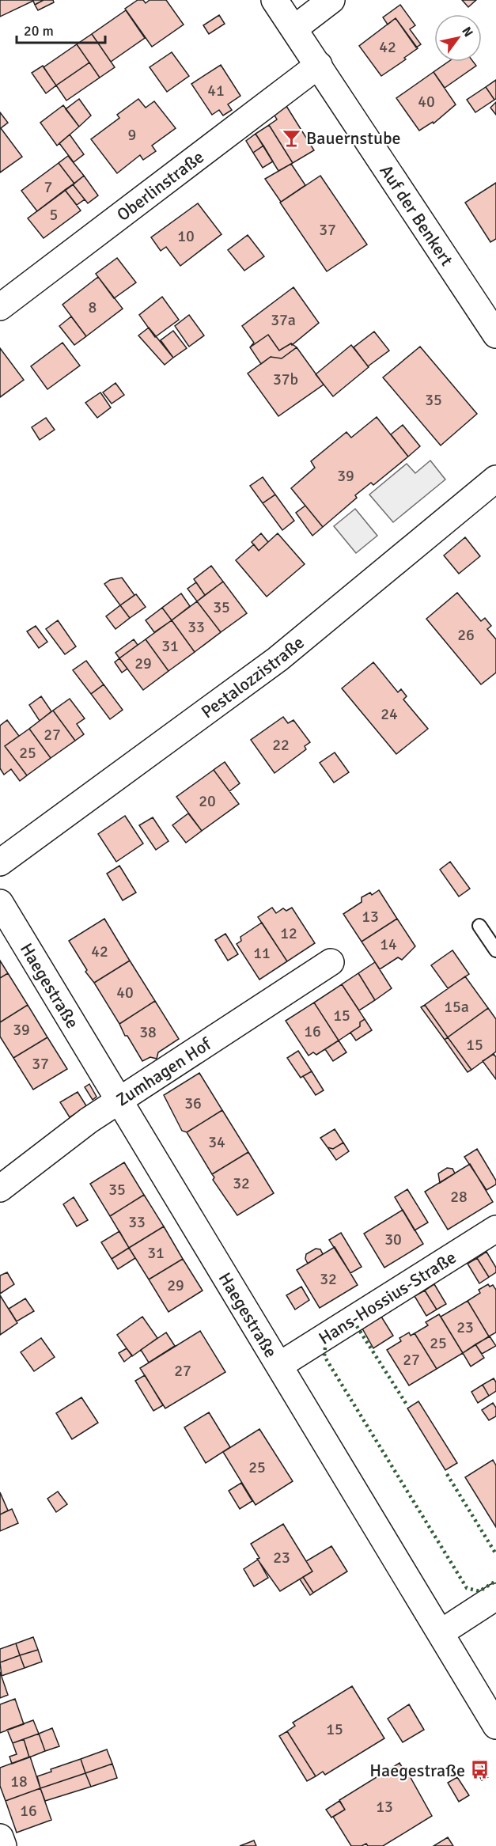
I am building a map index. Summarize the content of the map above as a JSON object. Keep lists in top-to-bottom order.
{
  "streets": {
    "street": [
      "Oberlinstraße",
      "Auf der Benkert",
      "Pestalozzistraße",
      "Haegestraße",
      "Zumhagen Hof",
      "Hans-Hossius-Straße"
    ]
  },
  "crossings": [
    ["Oberlinstraße", "Auf der Benkert"],
    ["Haegestraße", "Zumhagen Hof"],
    ["Haegestraße", "Hans-Hossius-Straße"]
  ],
  "places": {
    "bar": ["Bauernstube"],
    "bus stop": ["Haegestraße"]
  },
  "house_numbers": [
    "42",
    "41",
    "40",
    "9",
    "7",
    "5",
    "37",
    "10",
    "8",
    "37a",
    "37b",
    "35",
    "39",
    "35",
    "33",
    "26",
    "31",
    "29",
    "24",
    "27",
    "22",
    "25",
    "20",
    "13",
    "12",
    "14",
    "42",
    "11",
    "40",
    "15a",
    "15",
    "39",
    "16",
    "38",
    "15",
    "37",
    "36",
    "34",
    "32",
    "35",
    "28",
    "33",
    "30",
    "31",
    "32",
    "29",
    "23",
    "25",
    "27",
    "27",
    "25",
    "23",
    "15",
    "18",
    "13",
    "16"
  ],
  "scale_bar": "20 m",
  "north": "top right"
}
